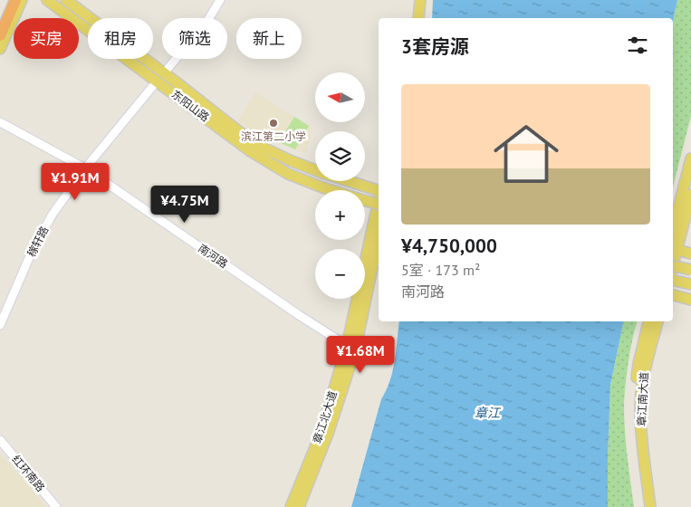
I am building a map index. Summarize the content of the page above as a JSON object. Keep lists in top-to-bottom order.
{
  "streets": {
    "main road": ["东阳山路", "章江南大道", "章江北大道"],
    "street": ["稼轩路", "南河路", "红环南路"]
  },
  "crossings": [
    ["东阳山路", "稼轩路"],
    ["稼轩路", "南河路"],
    ["南河路", "章江北大道"]
  ],
  "water": ["章江"],
  "places": ["滨江第二小学"],
  "north": "left",
  "page": {
    "chip": [
      "买房",
      "租房",
      "筛选",
      "新上"
    ],
    "heading": "3套房源",
    "map_buttons": ["+", "−"],
    "list": [
      {
        "name": "¥4,750,000",
        "note": "5室 · 173 m² · 南河路"
      }
    ],
    "price": ["¥1.91M", "¥4.75M", "¥1.68M"]
  }
}
